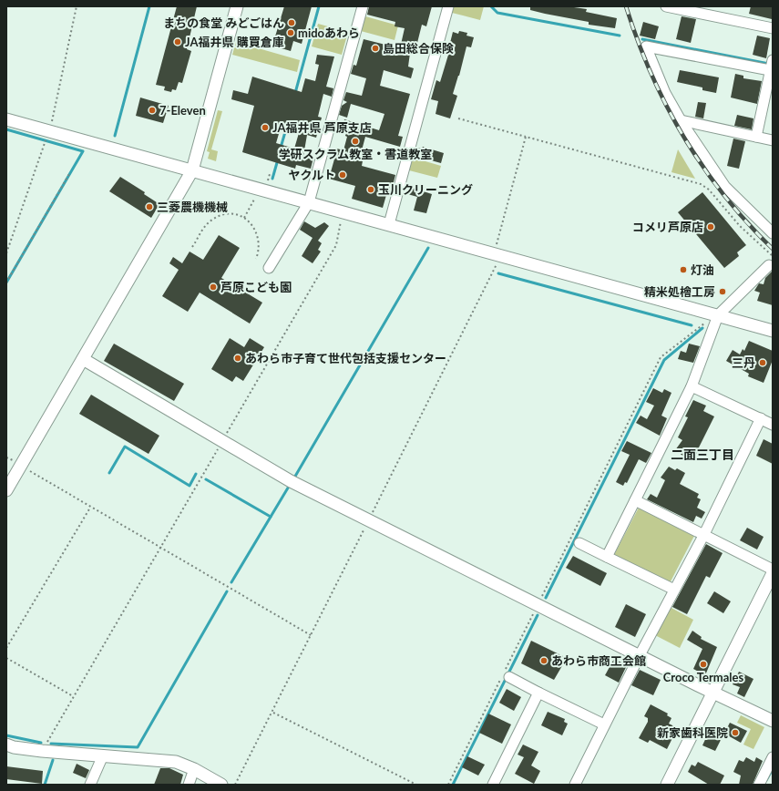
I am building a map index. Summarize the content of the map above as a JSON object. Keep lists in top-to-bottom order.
{
  "districts": ["二面三丁目"],
  "places": [
    "まちの食堂 みどごはん",
    "midoあわら",
    "JA福井県 購買倉庫",
    "島田総合保険",
    "7-Eleven",
    "JA福井県 芦原支店",
    "学研スクラム教室・書道教室",
    "ヤクルト",
    "玉川クリーニング",
    "三菱農機機械",
    "コメリ芦原店",
    "灯油",
    "芦原こども園",
    "精米処檜工房",
    "あわら市子育て世代包括支援センター",
    "三丹",
    "あわら市商工会館",
    "Croco Termales",
    "新家歯科医院"
  ]
}
